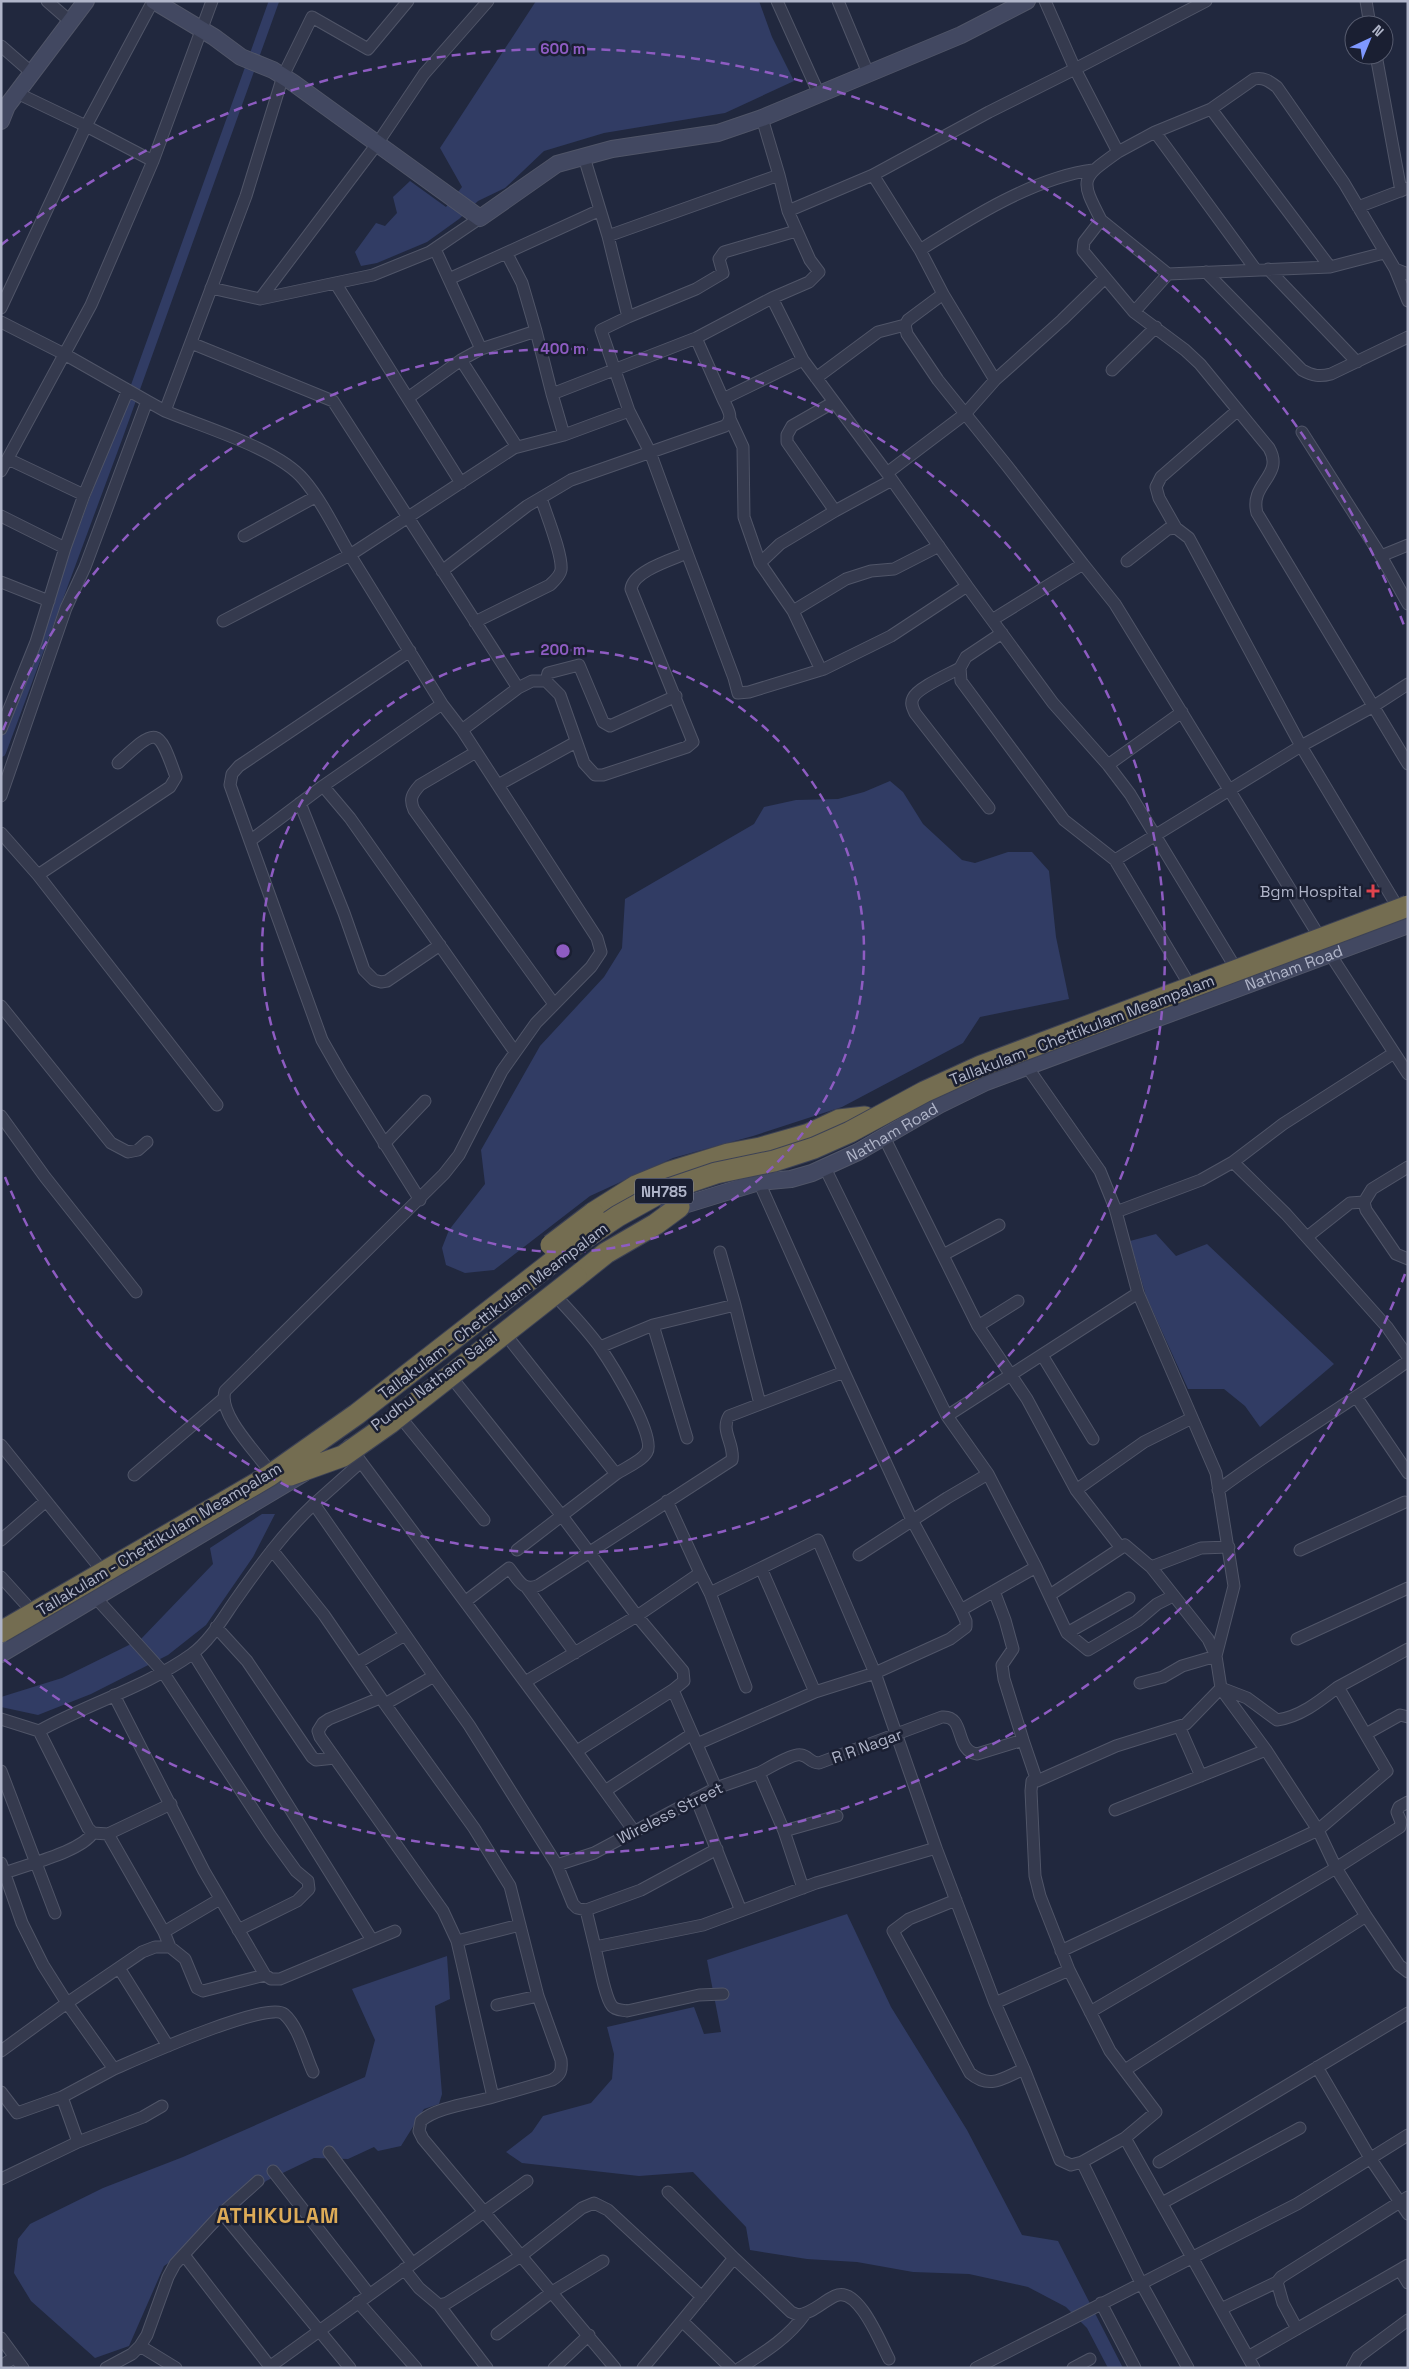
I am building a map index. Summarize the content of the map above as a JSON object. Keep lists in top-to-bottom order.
{
  "streets": {
    "highway": ["Tallakulam - Chettikulam Meampalam", "NH785"],
    "main road": ["Natham Road", "Pudhu Natham Salai"],
    "street": ["R R Nagar", "Wireless Street"]
  },
  "crossings": [
    ["Natham Road", "Tallakulam - Chettikulam Meampalam"],
    ["Natham Road", "Pudhu Natham Salai"],
    ["Tallakulam - Chettikulam Meampalam", "Pudhu Natham Salai"],
    ["R R Nagar", "Wireless Street"]
  ],
  "districts": ["ATHIKULAM"],
  "places": {
    "health": ["Bgm Hospital"]
  },
  "north": "top right",
  "rings": ["600 m", "400 m", "200 m"]
}
